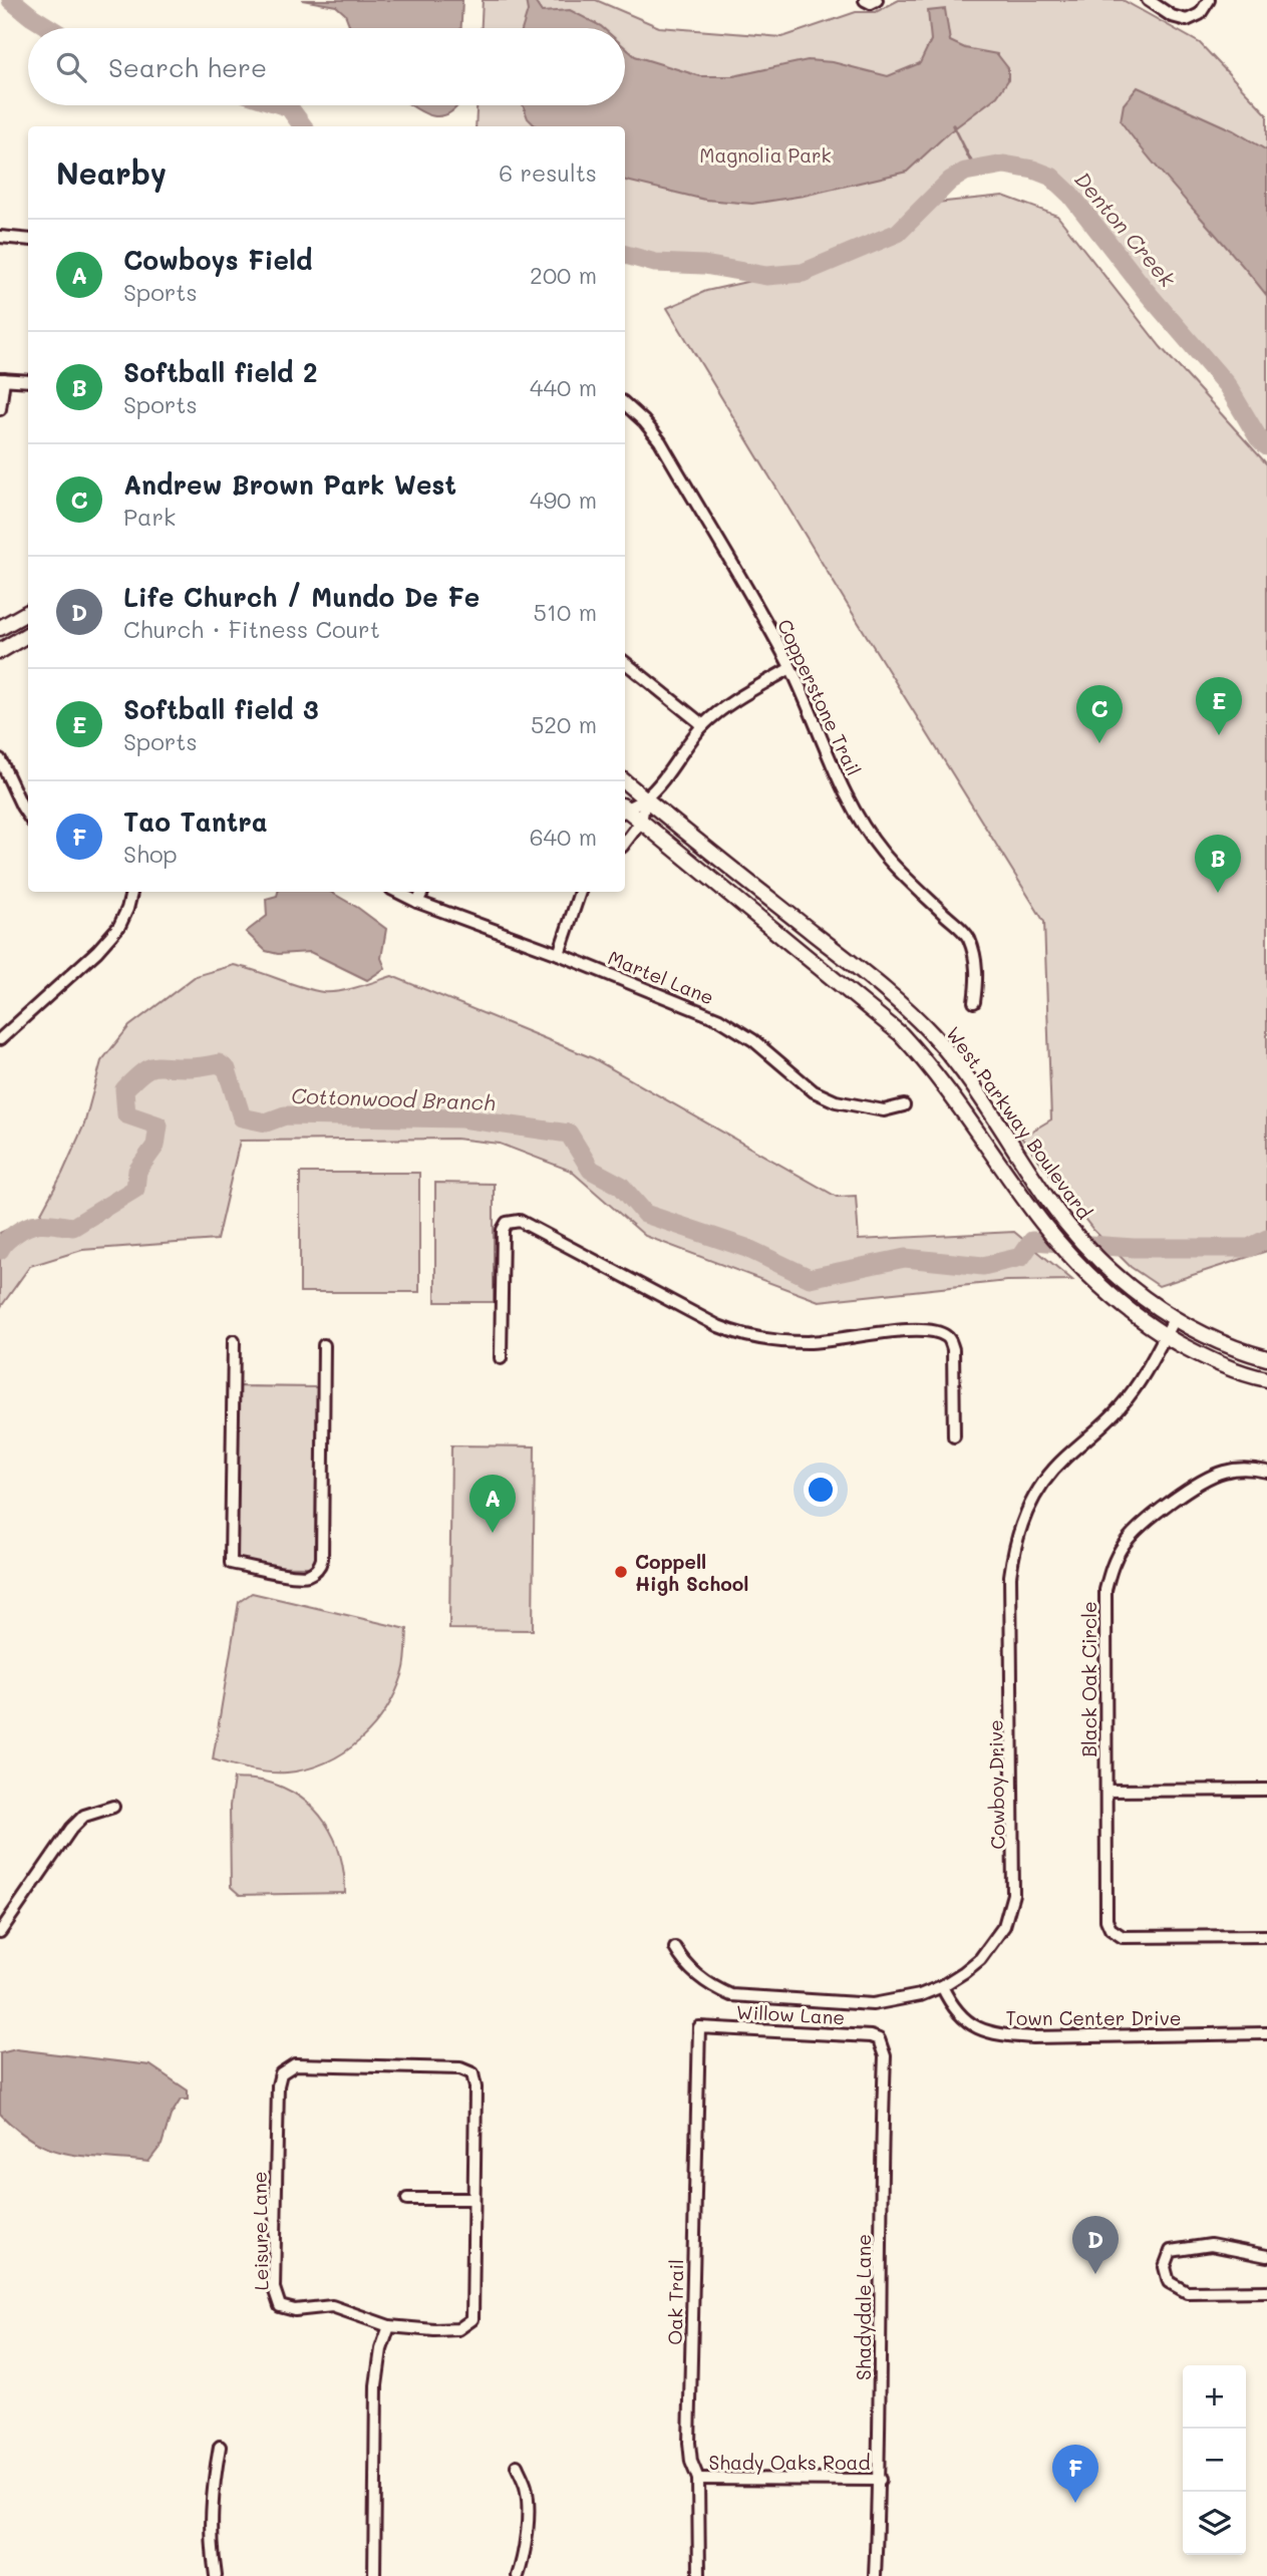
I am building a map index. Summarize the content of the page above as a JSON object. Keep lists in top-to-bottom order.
{
  "streets": {
    "street": [
      "Copperstone Trail",
      "Martel Lane",
      "West Parkway Boulevard",
      "Black Oak Circle",
      "Cowboy Drive",
      "Willow Lane",
      "Town Center Drive",
      "Leisure Lane",
      "Oak Trail",
      "Shadydale Lane",
      "Shady Oaks Road"
    ]
  },
  "crossings": [
    ["West Parkway Boulevard", "Cowboy Drive"],
    ["Cowboy Drive", "Town Center Drive"],
    ["Willow Lane", "Oak Trail"],
    ["Willow Lane", "Shadydale Lane"],
    ["Oak Trail", "Shady Oaks Road"],
    ["Shadydale Lane", "Shady Oaks Road"]
  ],
  "water": ["Denton Creek", "Cottonwood Branch"],
  "parks": ["Magnolia Park"],
  "places": ["Coppell High School"],
  "page": {
    "search": "Search here",
    "heading": ["Nearby", "6 results"],
    "list": [
      {
        "mark": "A",
        "name": "Cowboys Field",
        "note": "Sports",
        "value": "200 m"
      },
      {
        "mark": "B",
        "name": "Softball field 2",
        "note": "Sports",
        "value": "440 m"
      },
      {
        "mark": "C",
        "name": "Andrew Brown Park West",
        "note": "Park",
        "value": "490 m"
      },
      {
        "mark": "D",
        "name": "Life Church / Mundo De Fe",
        "note": "Church · Fitness Court",
        "value": "510 m"
      },
      {
        "mark": "E",
        "name": "Softball field 3",
        "note": "Sports",
        "value": "520 m"
      },
      {
        "mark": "F",
        "name": "Tao Tantra",
        "note": "Shop",
        "value": "640 m"
      }
    ],
    "pins": [
      "E",
      "C",
      "B",
      "A",
      "D",
      "F"
    ],
    "map_buttons": ["+", "−"]
  }
}
